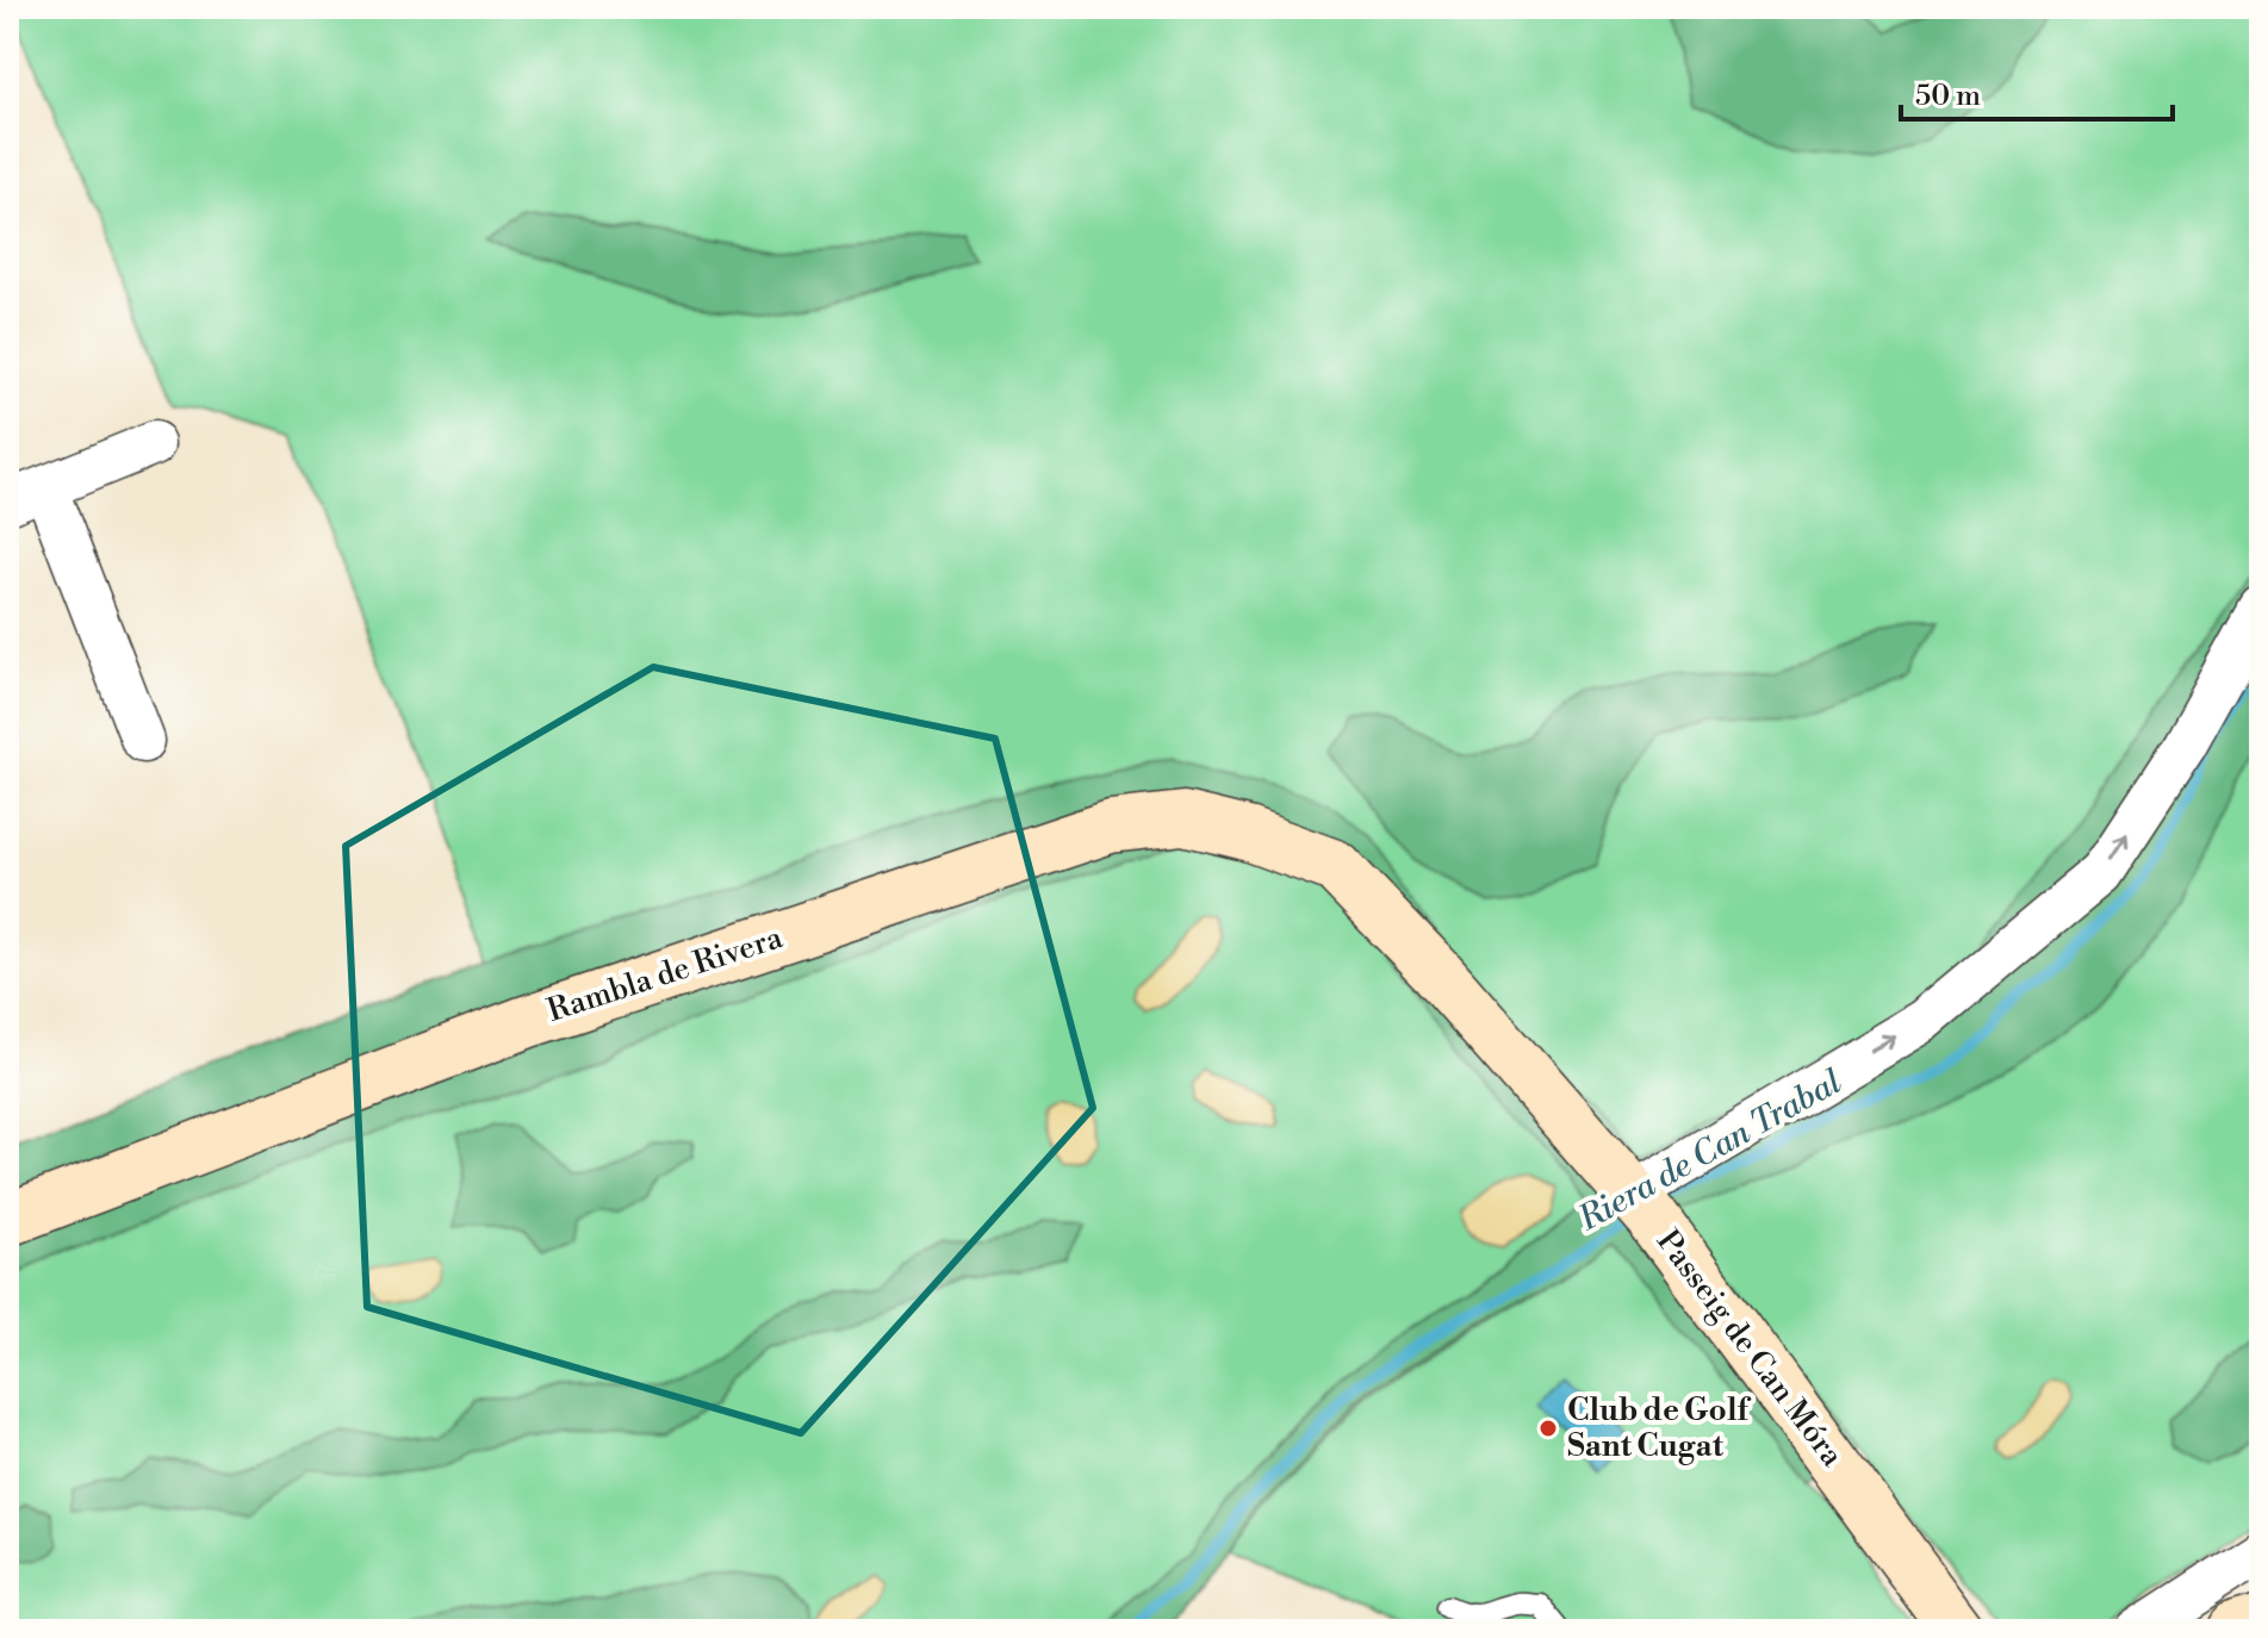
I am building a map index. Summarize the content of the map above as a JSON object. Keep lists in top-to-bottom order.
{
  "streets": {
    "street": ["Rambla de Rivera", "Passeig de Can Móra"]
  },
  "crossings": [
    ["Rambla de Rivera", "Passeig de Can Móra"]
  ],
  "water": ["Riera de Can Trabal"],
  "places": ["Club de Golf Sant Cugat"],
  "scale_bar": "50 m"
}
